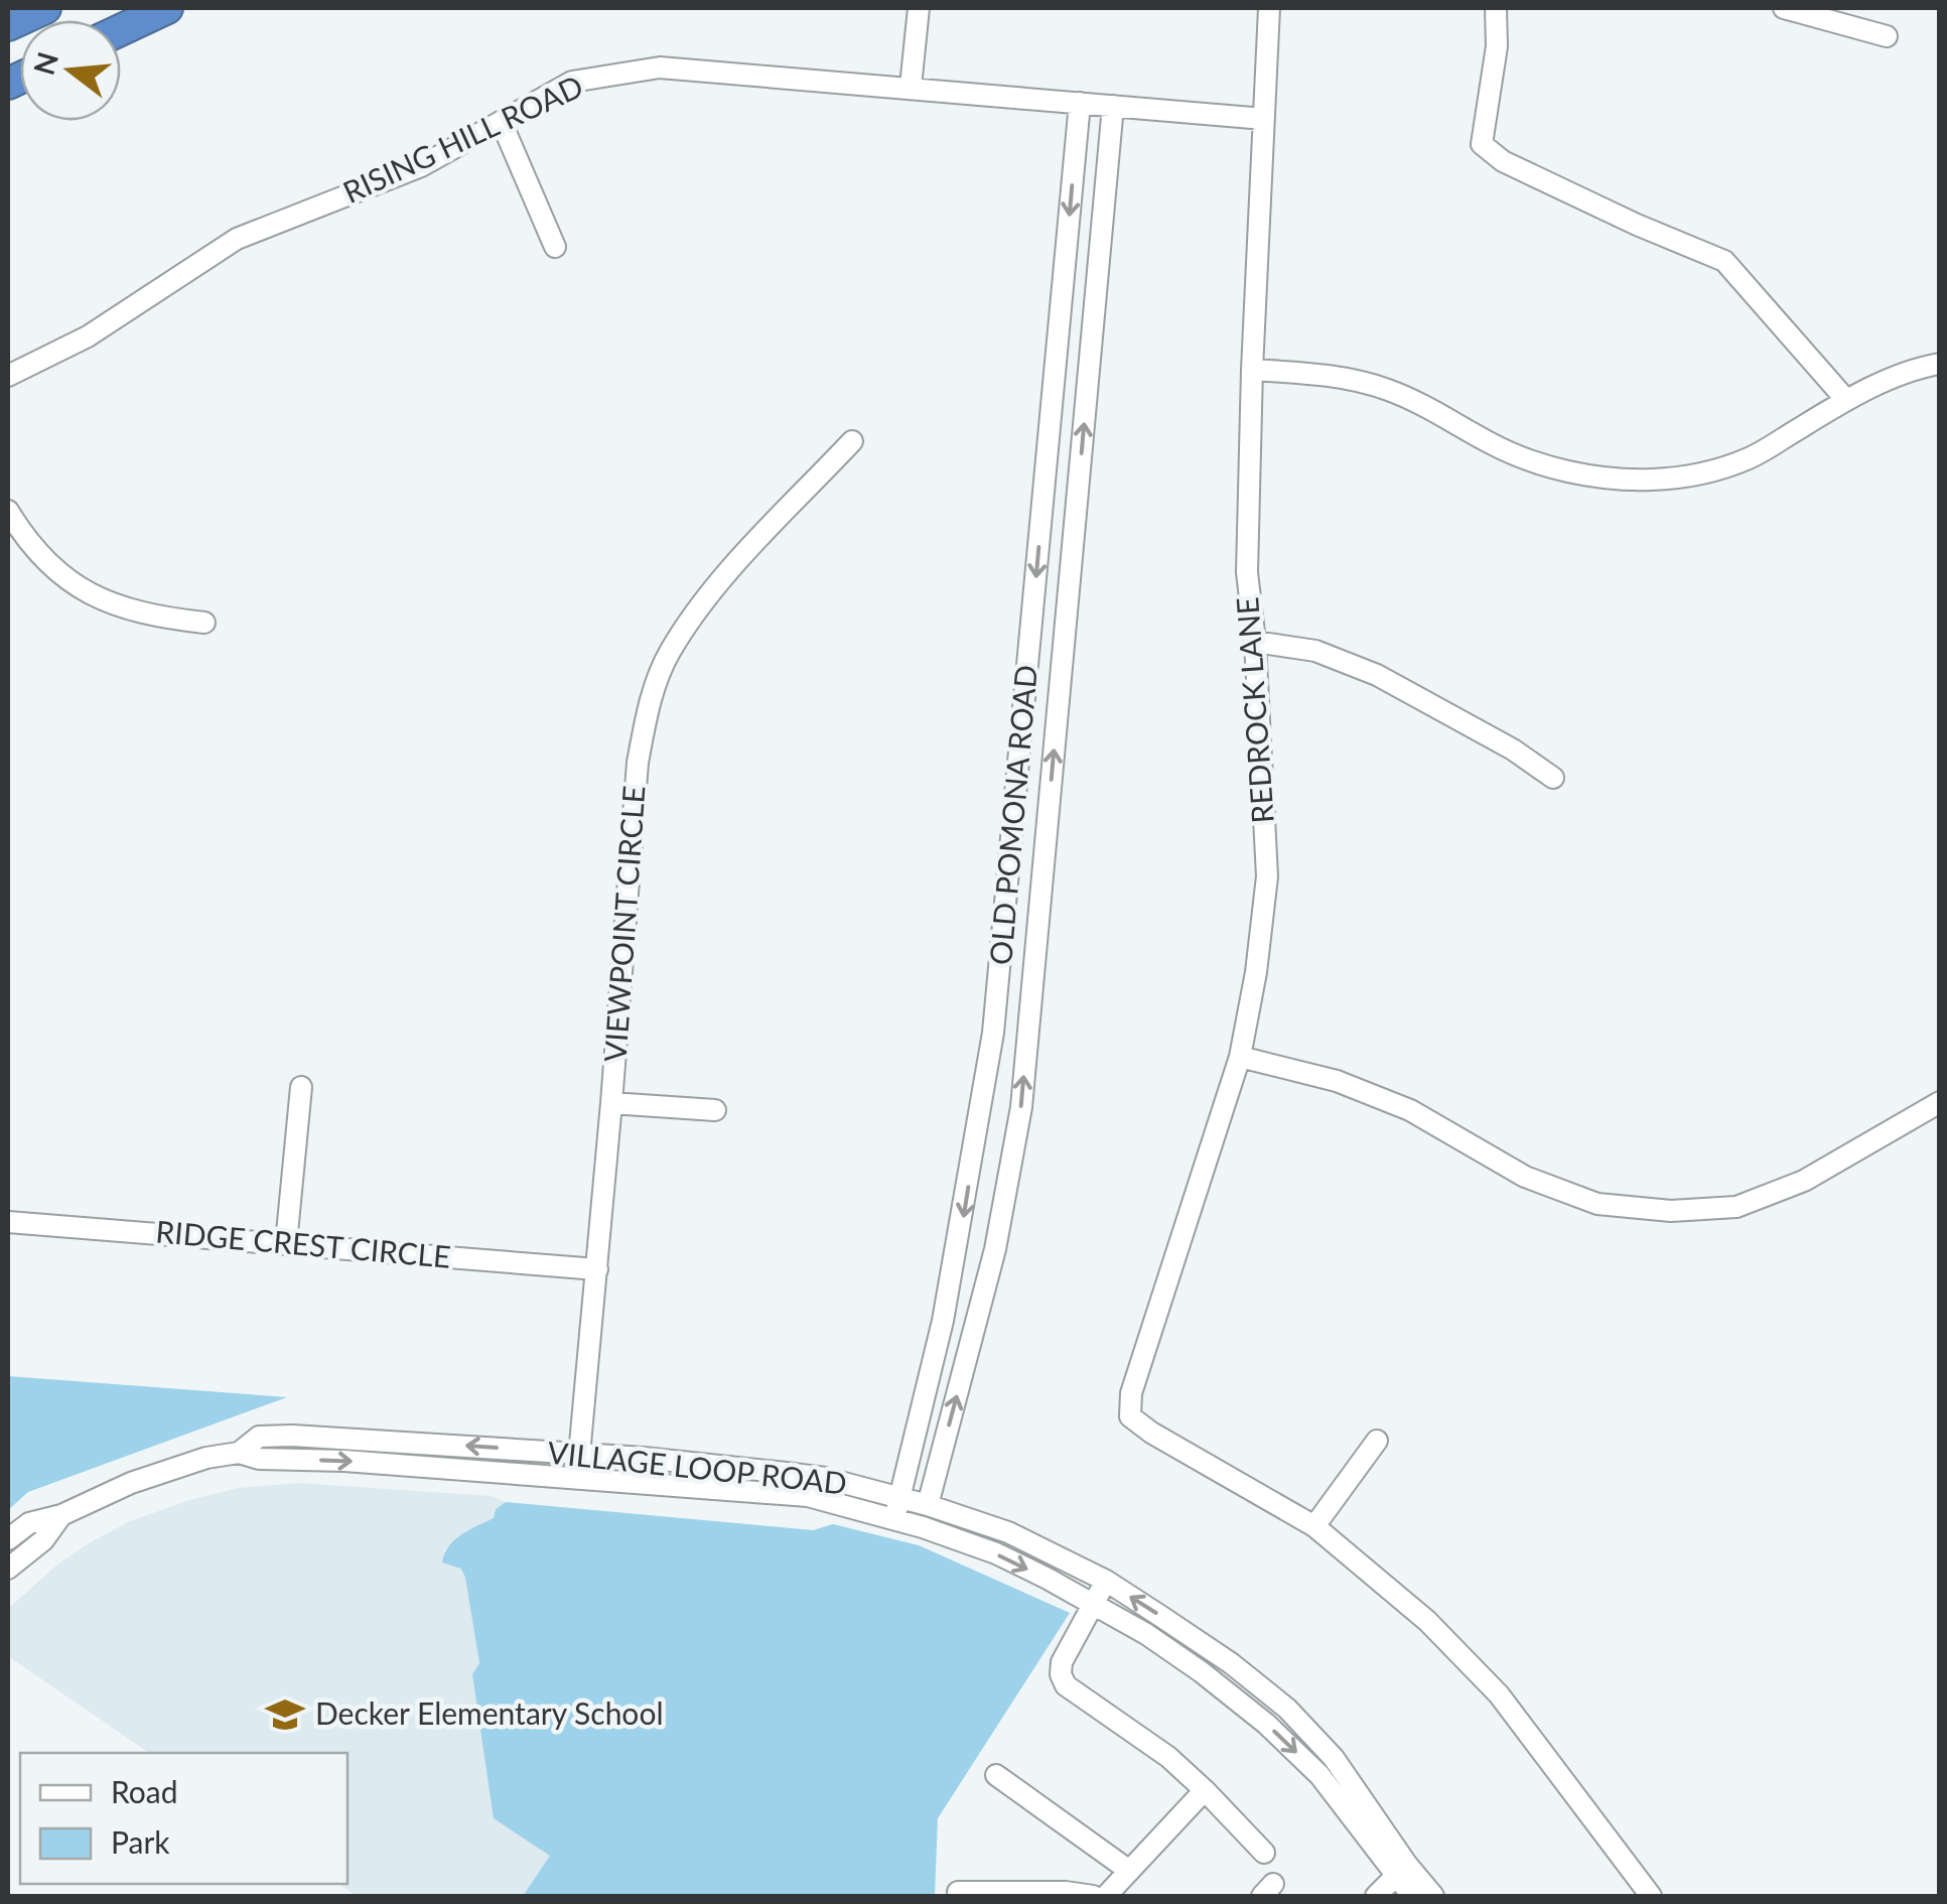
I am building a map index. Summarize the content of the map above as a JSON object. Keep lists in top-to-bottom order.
{
  "streets": {
    "street": [
      "RISING HILL ROAD",
      "REDROCK LANE",
      "OLD POMONA ROAD",
      "VIEWPOINT CIRCLE",
      "RIDGE CREST CIRCLE",
      "VILLAGE LOOP ROAD"
    ]
  },
  "crossings": [
    ["RISING HILL ROAD", "REDROCK LANE"],
    ["RISING HILL ROAD", "OLD POMONA ROAD"],
    ["OLD POMONA ROAD", "VILLAGE LOOP ROAD"],
    ["VIEWPOINT CIRCLE", "RIDGE CREST CIRCLE"],
    ["VIEWPOINT CIRCLE", "VILLAGE LOOP ROAD"]
  ],
  "places": {
    "school or university": ["Decker Elementary School"]
  },
  "legend": ["Road", "Park"],
  "north": "left"
}
